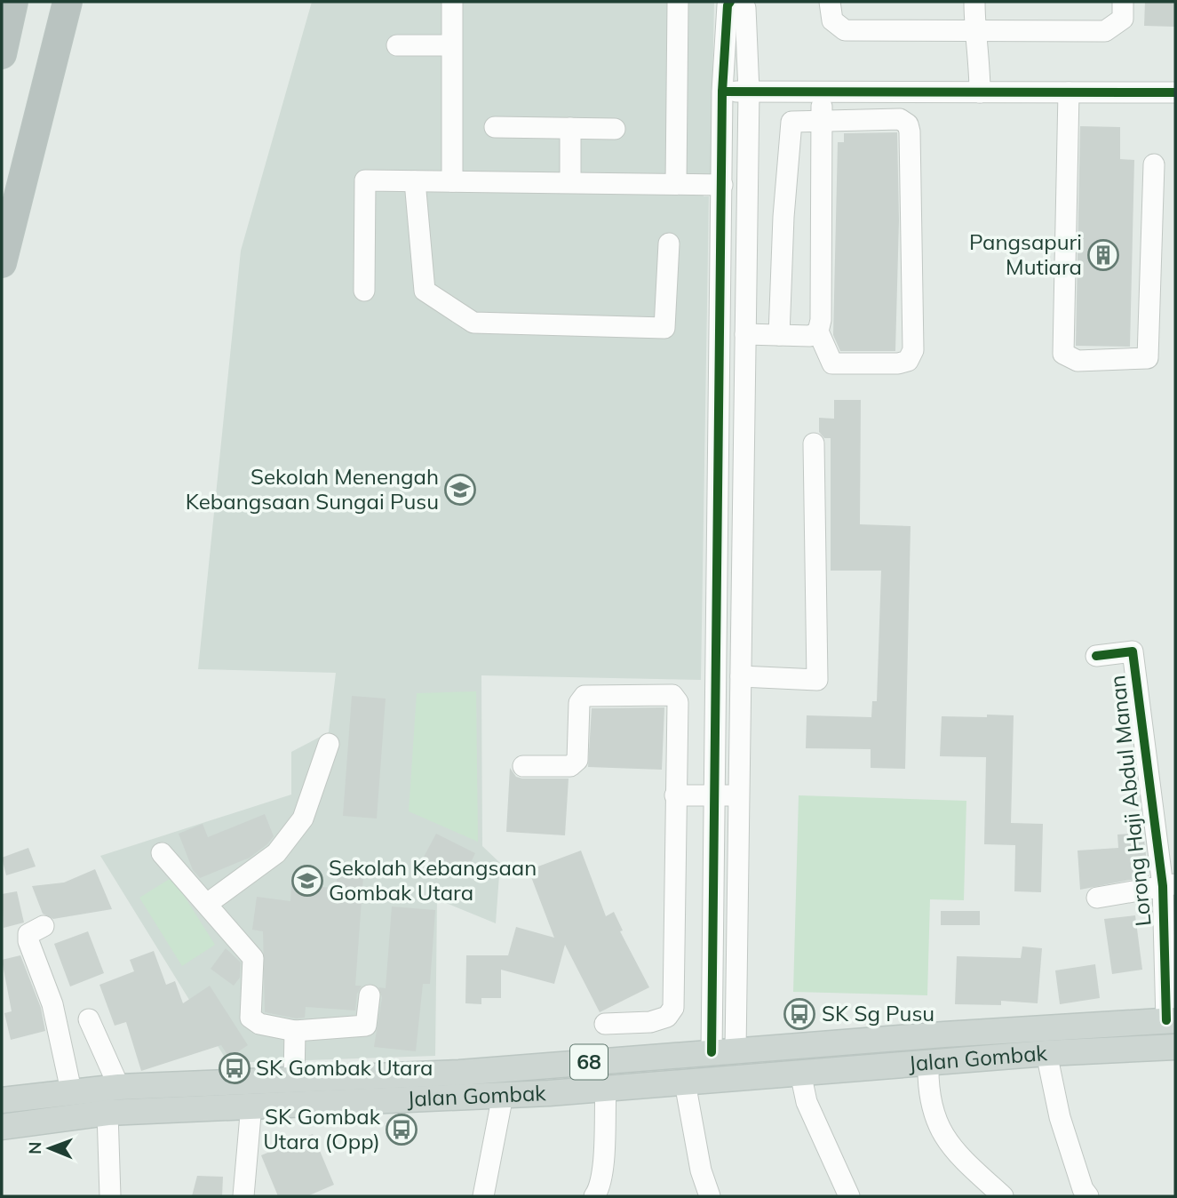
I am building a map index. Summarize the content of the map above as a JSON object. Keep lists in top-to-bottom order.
{
  "streets": {
    "main road": ["Jalan Gombak", "68"],
    "street": ["Lorong Haji Abdul Manan"]
  },
  "crossings": [
    ["Lorong Haji Abdul Manan", "Jalan Gombak"]
  ],
  "places": {
    "building": ["Pangsapuri Mutiara"],
    "school or university": ["Sekolah Menengah Kebangsaan Sungai Pusu", "Sekolah Kebangsaan Gombak Utara"],
    "bus stop": ["SK Sg Pusu", "SK Gombak Utara", "SK Gombak Utara (Opp)"]
  },
  "north": "left"
}
